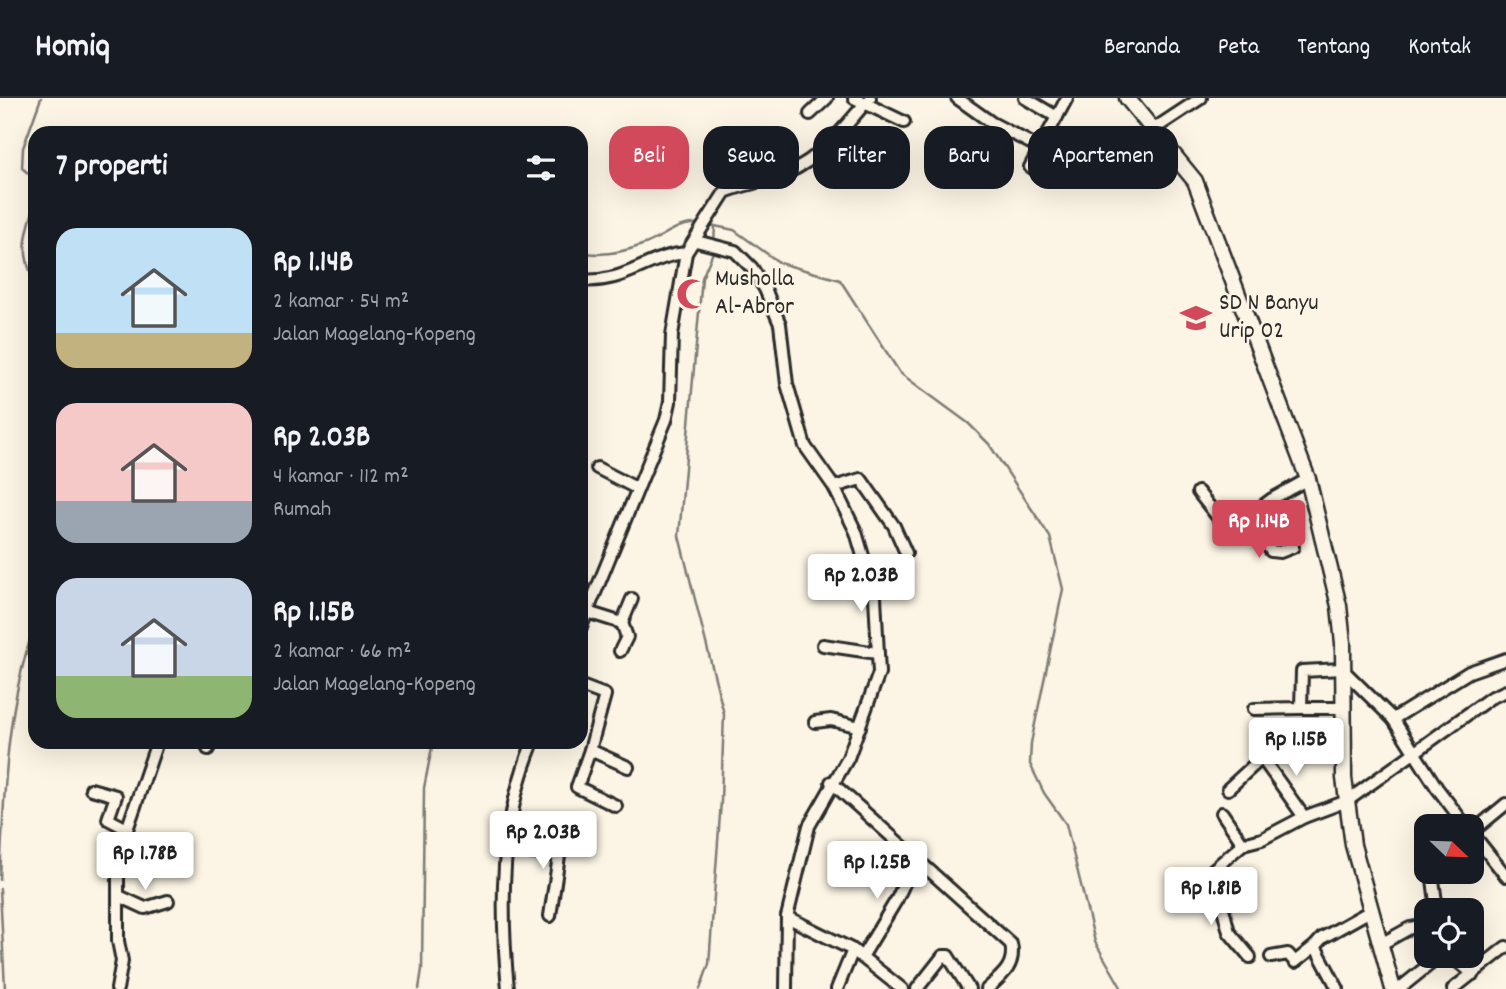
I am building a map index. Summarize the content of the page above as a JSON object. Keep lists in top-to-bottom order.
{
  "places": {
    "mosque": ["Musholla Al-Abror"],
    "school or university": ["SD N Banyu Urip 02"]
  },
  "north": "bottom right",
  "page": {
    "header": "Homiq",
    "nav": [
      "Beranda",
      "Peta",
      "Tentang",
      "Kontak"
    ],
    "chip": [
      "Beli",
      "Sewa",
      "Filter",
      "Baru",
      "Apartemen"
    ],
    "heading": "7 properti",
    "list": [
      {
        "name": "Rp 1.14B",
        "note": "2 kamar · 54 m² · Jalan Magelang-Kopeng"
      },
      {
        "name": "Rp 2.03B",
        "note": "4 kamar · 112 m² · Rumah"
      },
      {
        "name": "Rp 1.15B",
        "note": "2 kamar · 66 m² · Jalan Magelang-Kopeng"
      }
    ],
    "price": [
      "Rp 1.14B",
      "Rp 2.03B",
      "Rp 1.15B",
      "Rp 2.03B",
      "Rp 1.78B",
      "Rp 1.25B",
      "Rp 1.81B"
    ]
  }
}
